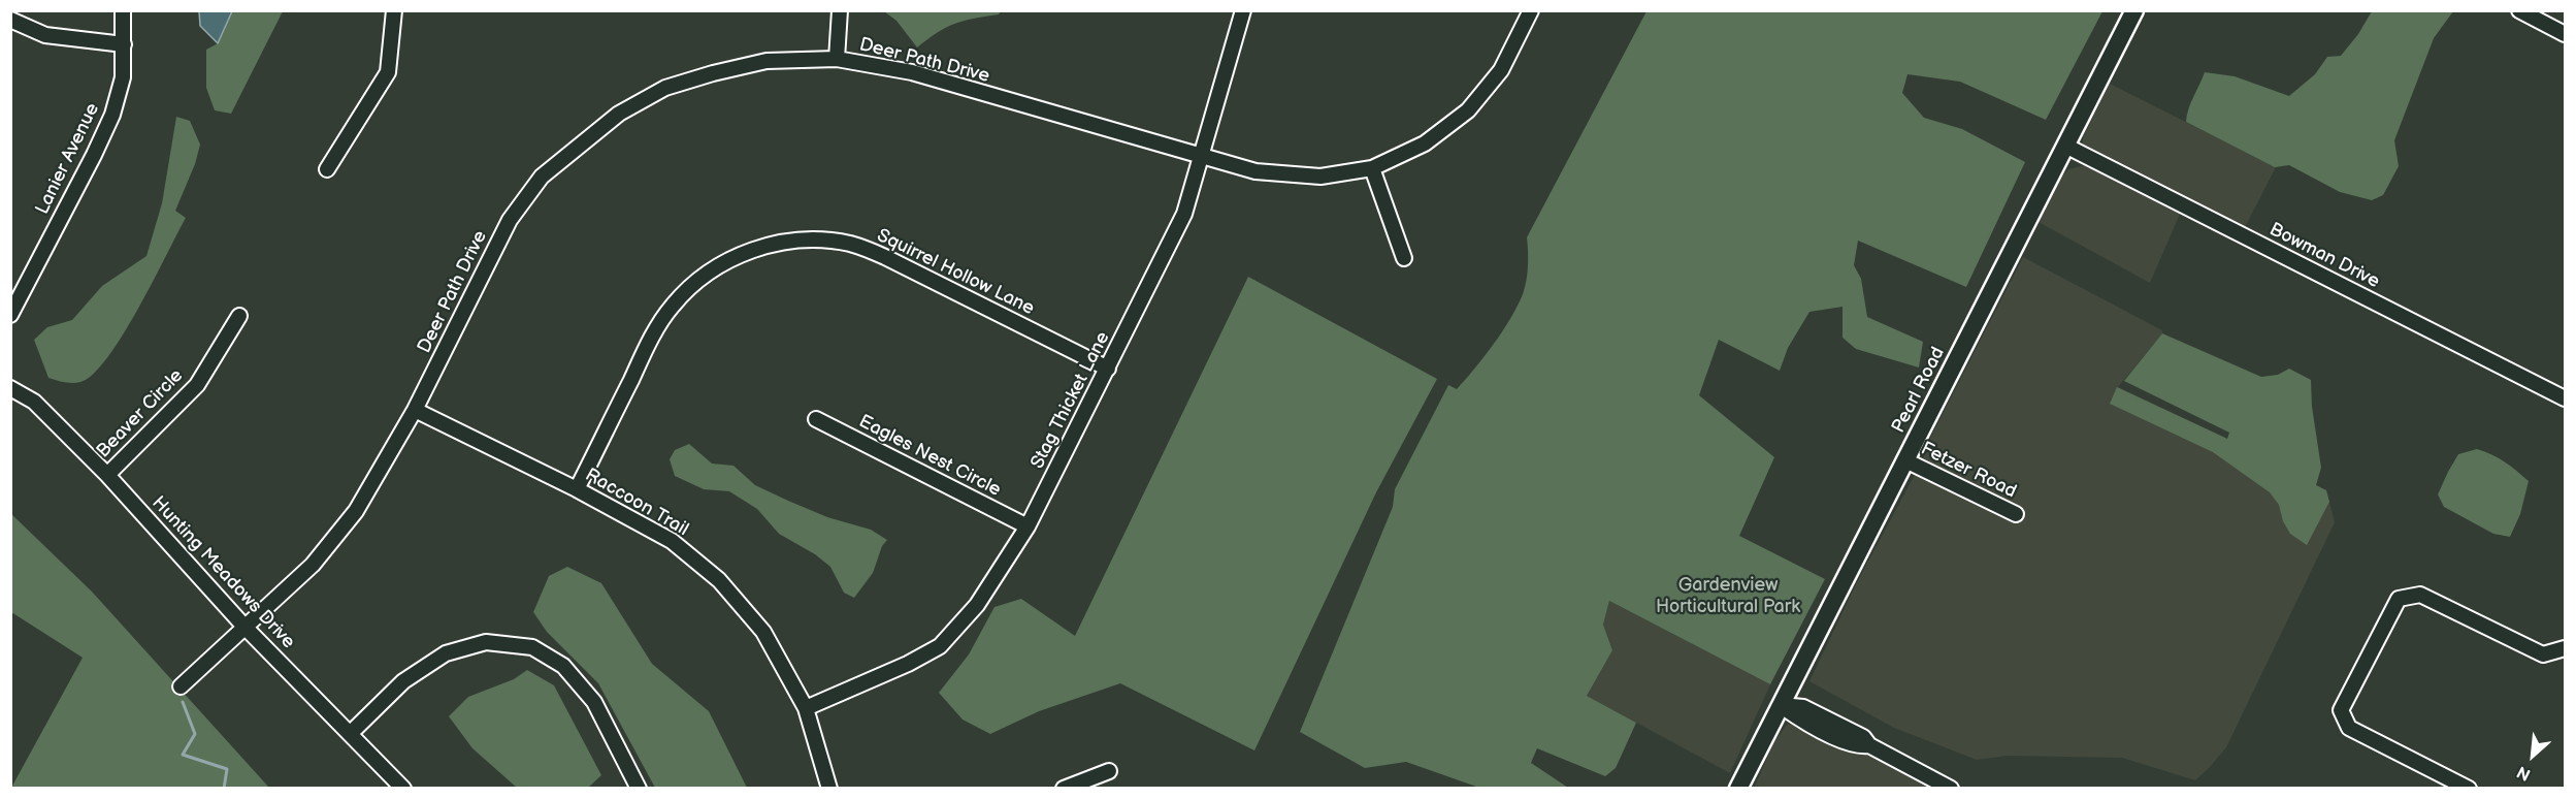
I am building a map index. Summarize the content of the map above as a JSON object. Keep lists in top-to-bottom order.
{
  "streets": {
    "main road": ["Pearl Road"],
    "street": [
      "Deer Path Drive",
      "Lanier Avenue",
      "Bowman Drive",
      "Squirrel Hollow Lane",
      "Stag Thicket Lane",
      "Beaver Circle",
      "Eagles Nest Circle",
      "Fetzer Road",
      "Raccoon Trail",
      "Hunting Meadows Drive"
    ]
  },
  "crossings": [
    ["Deer Path Drive", "Stag Thicket Lane"],
    ["Deer Path Drive", "Raccoon Trail"],
    ["Deer Path Drive", "Hunting Meadows Drive"],
    ["Bowman Drive", "Pearl Road"],
    ["Squirrel Hollow Lane", "Stag Thicket Lane"],
    ["Squirrel Hollow Lane", "Raccoon Trail"],
    ["Pearl Road", "Fetzer Road"],
    ["Stag Thicket Lane", "Eagles Nest Circle"],
    ["Stag Thicket Lane", "Raccoon Trail"],
    ["Beaver Circle", "Hunting Meadows Drive"]
  ],
  "parks": ["Gardenview Horticultural Park"],
  "north": "bottom left"
}
